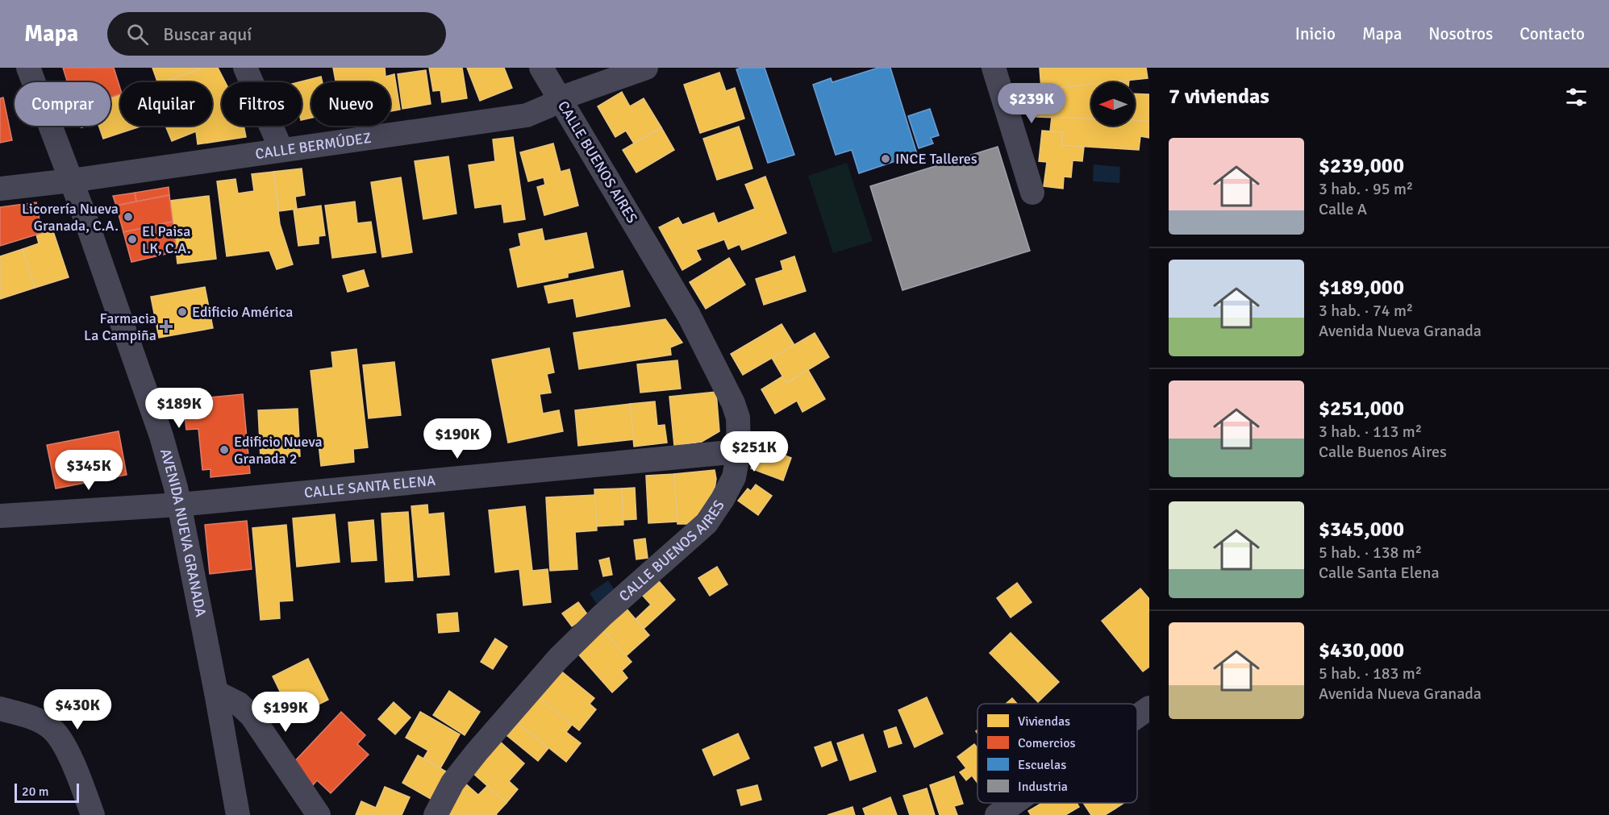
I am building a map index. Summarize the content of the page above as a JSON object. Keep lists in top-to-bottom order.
{
  "streets": {
    "street": [
      "CALLE BERMÚDEZ",
      "CALLE BUENOS AIRES",
      "CALLE SANTA ELENA",
      "AVENIDA NUEVA GRANADA"
    ]
  },
  "crossings": [
    ["CALLE BERMÚDEZ", "CALLE BUENOS AIRES"],
    ["CALLE BERMÚDEZ", "AVENIDA NUEVA GRANADA"],
    ["CALLE BUENOS AIRES", "CALLE SANTA ELENA"],
    ["CALLE SANTA ELENA", "AVENIDA NUEVA GRANADA"]
  ],
  "places": {
    "other": [
      "INCE Talleres",
      "Licorería Nueva Granada, C.A.",
      "El Paisa LK, C.A.",
      "Edificio América",
      "Edificio Nueva Granada 2"
    ],
    "health": ["Farmacia La Campiña"]
  },
  "legend": [
    "Viviendas",
    "Comercios",
    "Escuelas",
    "Industria"
  ],
  "scale_bar": "20 m",
  "north": "left",
  "page": {
    "header": "Mapa",
    "search": "Buscar aquí",
    "nav": [
      "Inicio",
      "Mapa",
      "Nosotros",
      "Contacto"
    ],
    "heading": "7 viviendas",
    "chip": [
      "Comprar",
      "Alquilar",
      "Filtros",
      "Nuevo"
    ],
    "price": [
      "$239K",
      "$189K",
      "$190K",
      "$251K",
      "$345K",
      "$430K",
      "$199K"
    ],
    "list": [
      {
        "name": "$239,000",
        "note": "3 hab. · 95 m² · Calle A"
      },
      {
        "name": "$189,000",
        "note": "3 hab. · 74 m² · Avenida Nueva Granada"
      },
      {
        "name": "$251,000",
        "note": "3 hab. · 113 m² · Calle Buenos Aires"
      },
      {
        "name": "$345,000",
        "note": "5 hab. · 138 m² · Calle Santa Elena"
      },
      {
        "name": "$430,000",
        "note": "5 hab. · 183 m² · Avenida Nueva Granada"
      }
    ],
    "scale": "20 m"
  }
}
